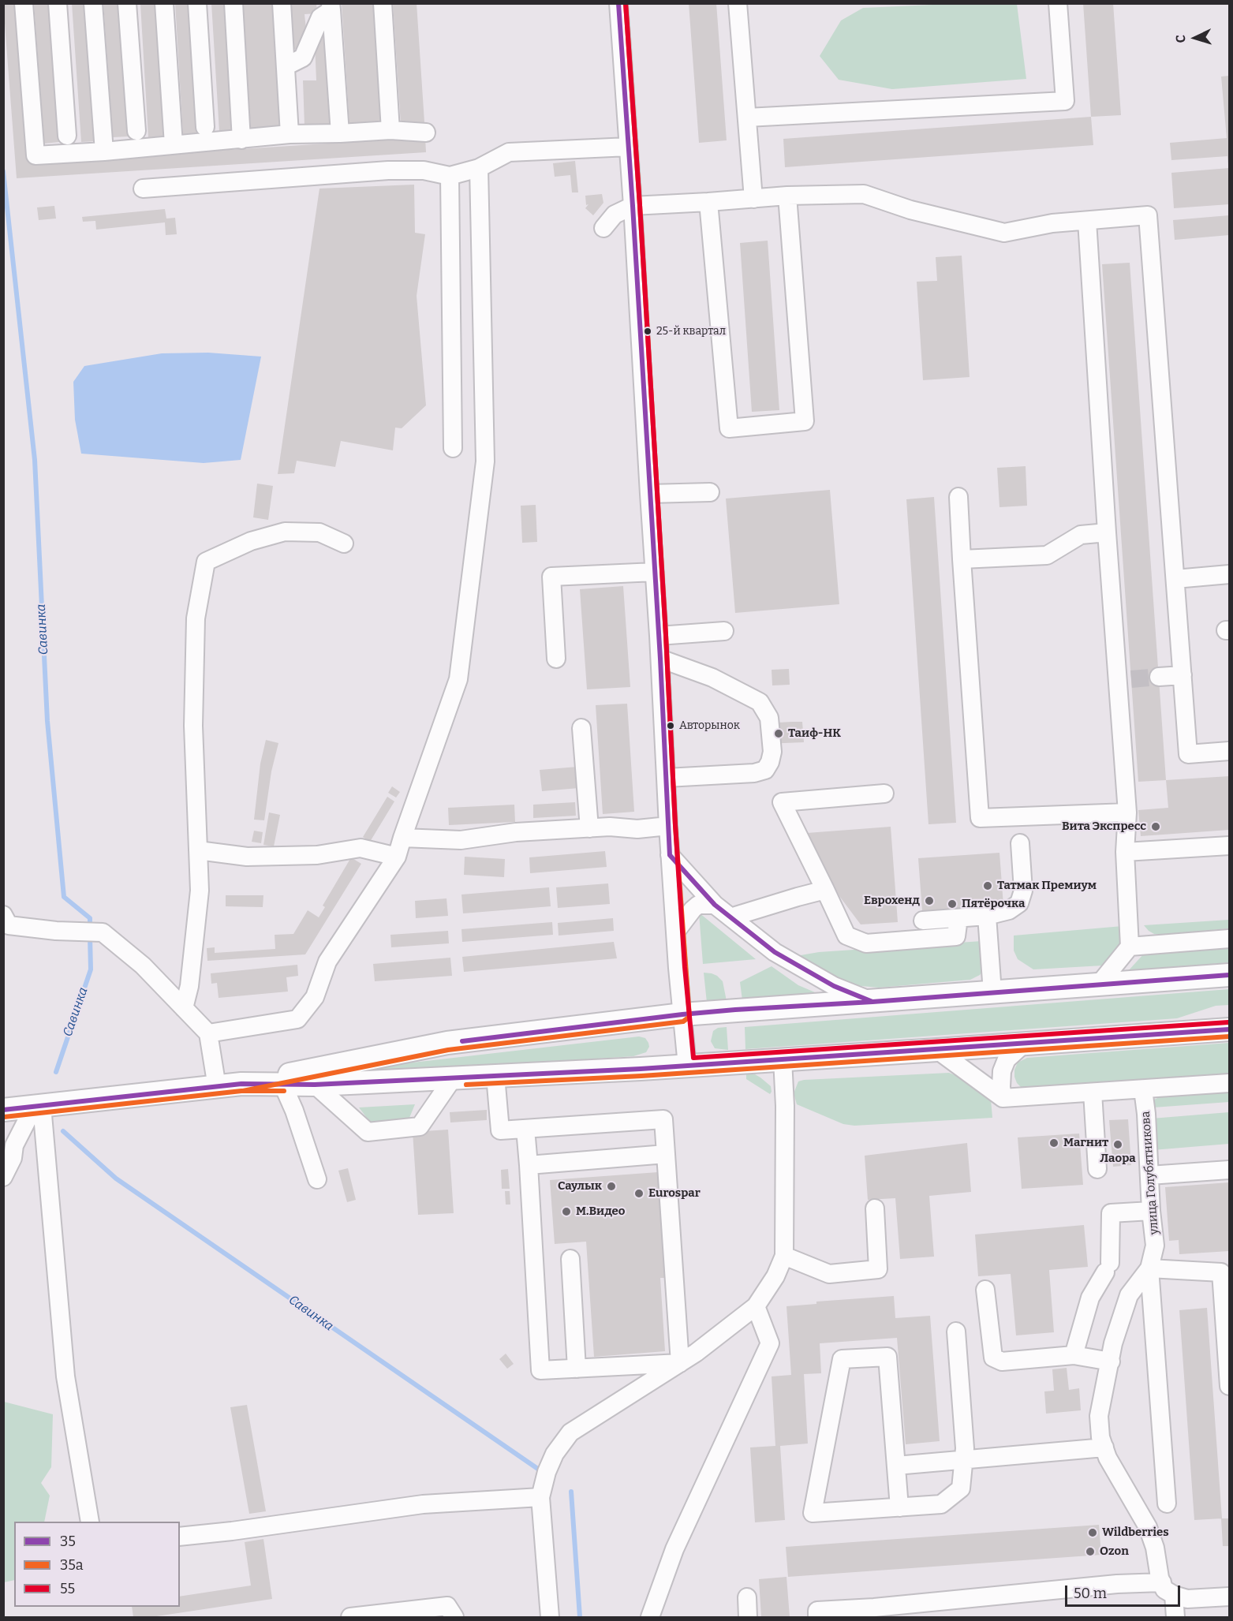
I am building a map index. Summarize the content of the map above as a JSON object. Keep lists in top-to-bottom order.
{
  "streets": {
    "street": ["улица Голубятникова"]
  },
  "water": ["Савинка"],
  "places": [
    "25-й квартал",
    "Авторынок",
    "Таиф-НК",
    "Вита Экспресс",
    "Татмак Премиум",
    "Еврохенд",
    "Пятёрочка",
    "Магнит",
    "Лаора",
    "Саулык",
    "Eurospar",
    "М.Видео",
    "Wildberries",
    "Ozon"
  ],
  "lines": ["transit line 35", "transit line 35a", "transit line 55"],
  "legend": ["35", "35a", "55"],
  "scale_bar": "50 m",
  "north": "left"
}
